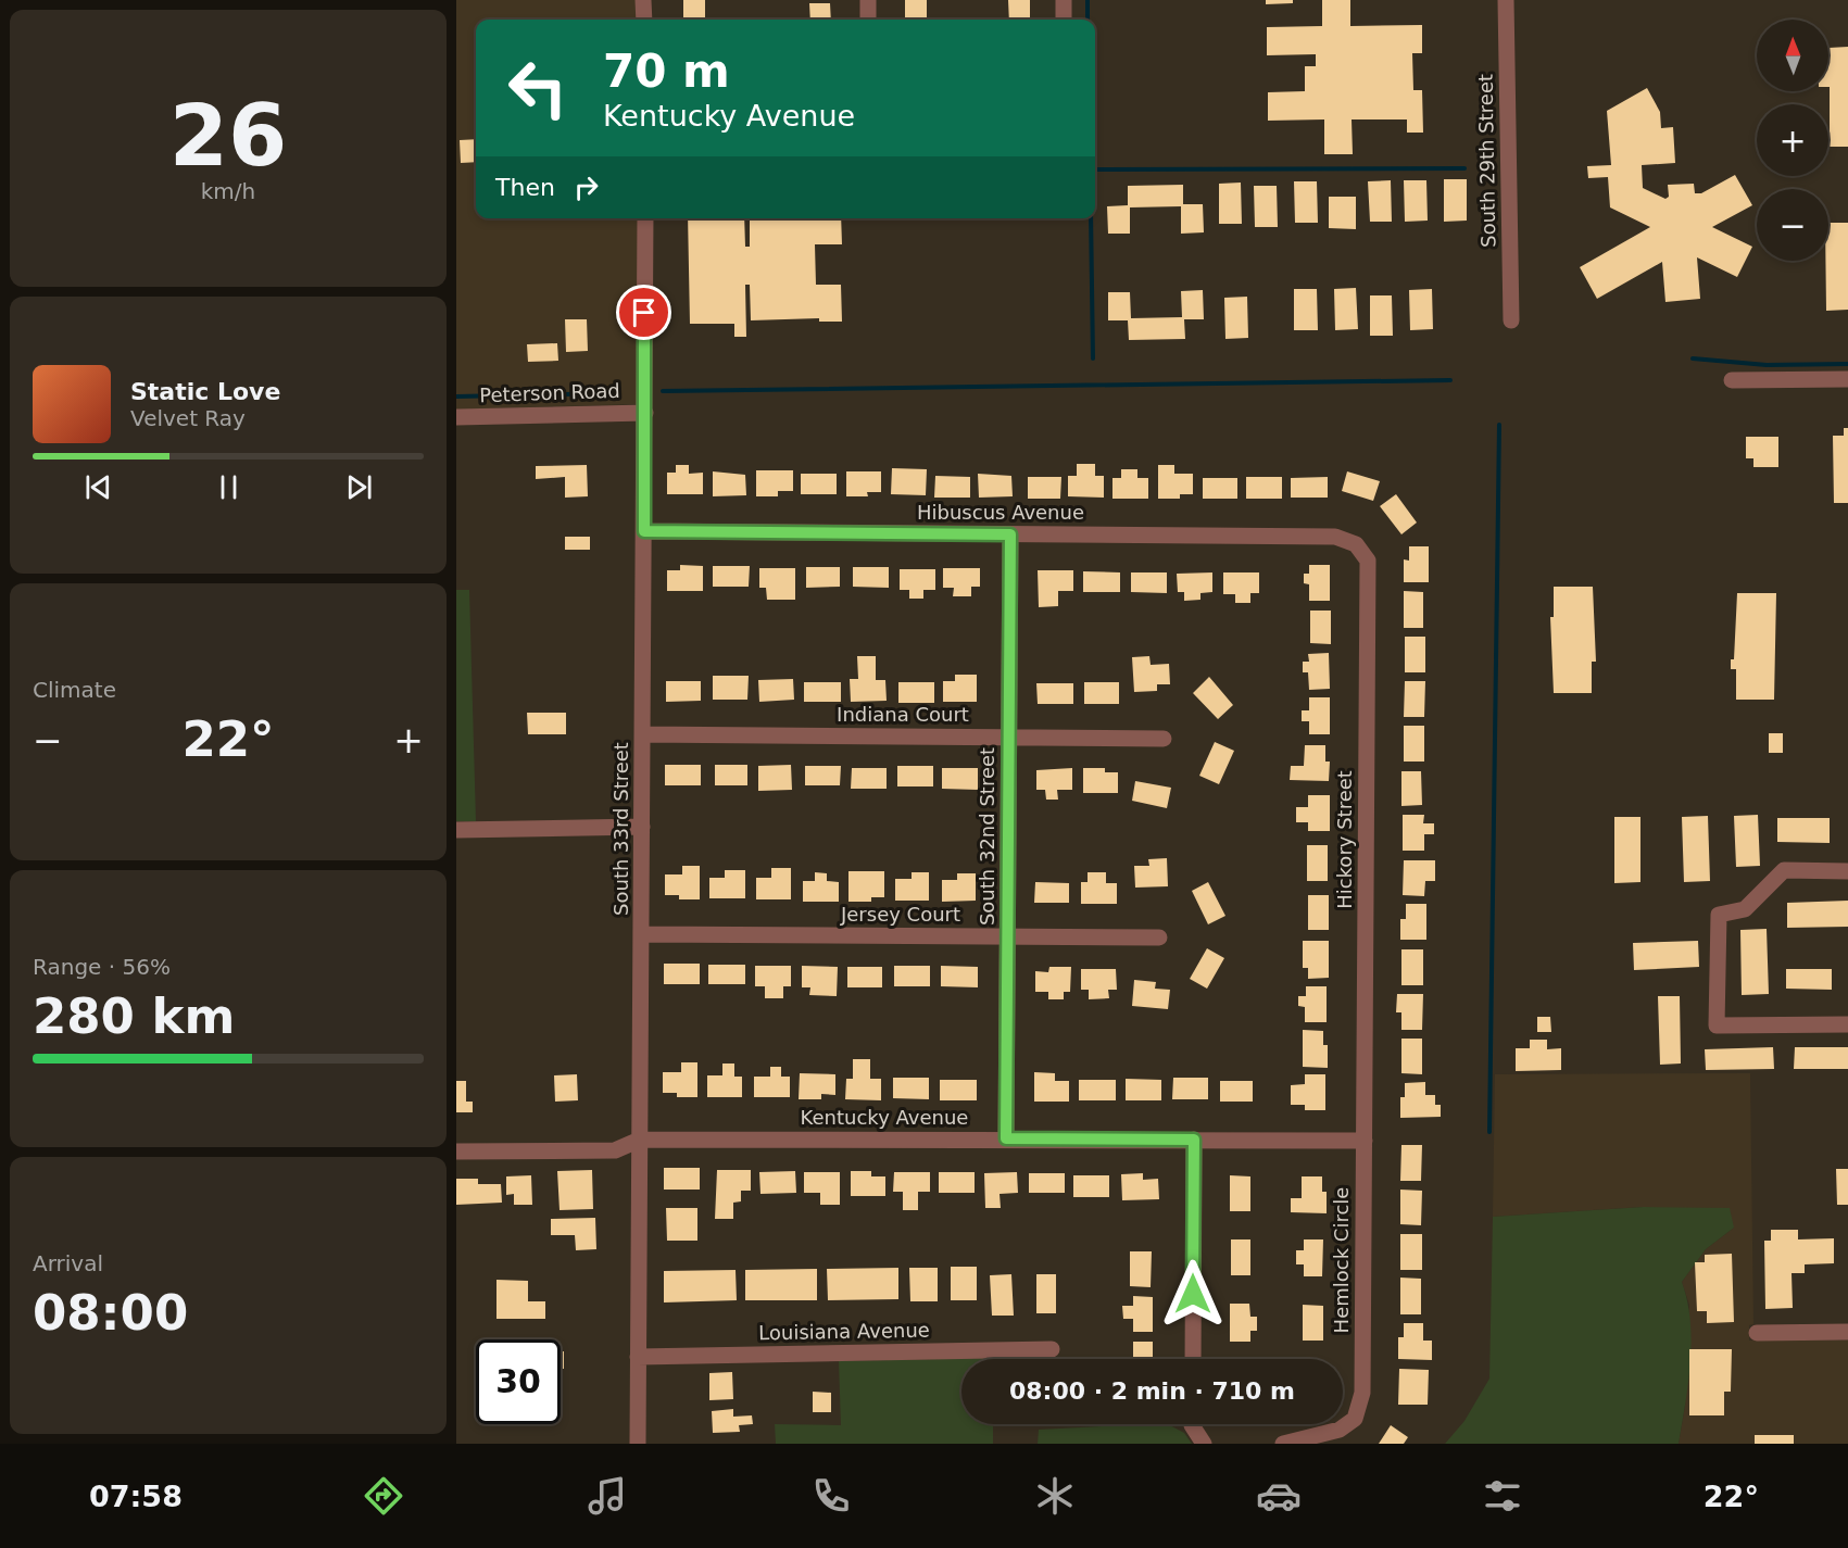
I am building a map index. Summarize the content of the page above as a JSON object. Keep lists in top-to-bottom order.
{
  "streets": {
    "street": [
      "South 29th Street",
      "Peterson Road",
      "Hibuscus Avenue",
      "Indiana Court",
      "South 33rd Street",
      "South 32nd Street",
      "Hickory Street",
      "Jersey Court",
      "Kentucky Avenue",
      "Hemlock Circle",
      "Louisiana Avenue"
    ]
  },
  "crossings": [
    ["Peterson Road", "South 33rd Street"],
    ["Hibuscus Avenue", "South 33rd Street"],
    ["Hibuscus Avenue", "South 32nd Street"],
    ["Hibuscus Avenue", "Hickory Street"],
    ["Indiana Court", "South 33rd Street"],
    ["Indiana Court", "South 32nd Street"],
    ["South 33rd Street", "Jersey Court"],
    ["South 33rd Street", "Kentucky Avenue"],
    ["South 33rd Street", "Louisiana Avenue"],
    ["South 32nd Street", "Jersey Court"],
    ["South 32nd Street", "Kentucky Avenue"],
    ["Hickory Street", "Kentucky Avenue"],
    ["Hickory Street", "Hemlock Circle"],
    ["Kentucky Avenue", "Hemlock Circle"]
  ],
  "north": "top",
  "page": {
    "tile": [
      ["26", "km/h"],
      "Climate",
      ["Range · 56%", "280 km"],
      ["Arrival", "08:00"]
    ],
    "map_buttons": ["+", "−"],
    "turn": ["70 m", "Kentucky Avenue"],
    "then": "Then",
    "song": ["Static Love", "Velvet Ray"],
    "heat": ["−", "22°", "+"],
    "limit": "30",
    "trip": "08:00 · 2 min · 710 m",
    "tabs": ["07:58", "22°"]
  }
}
